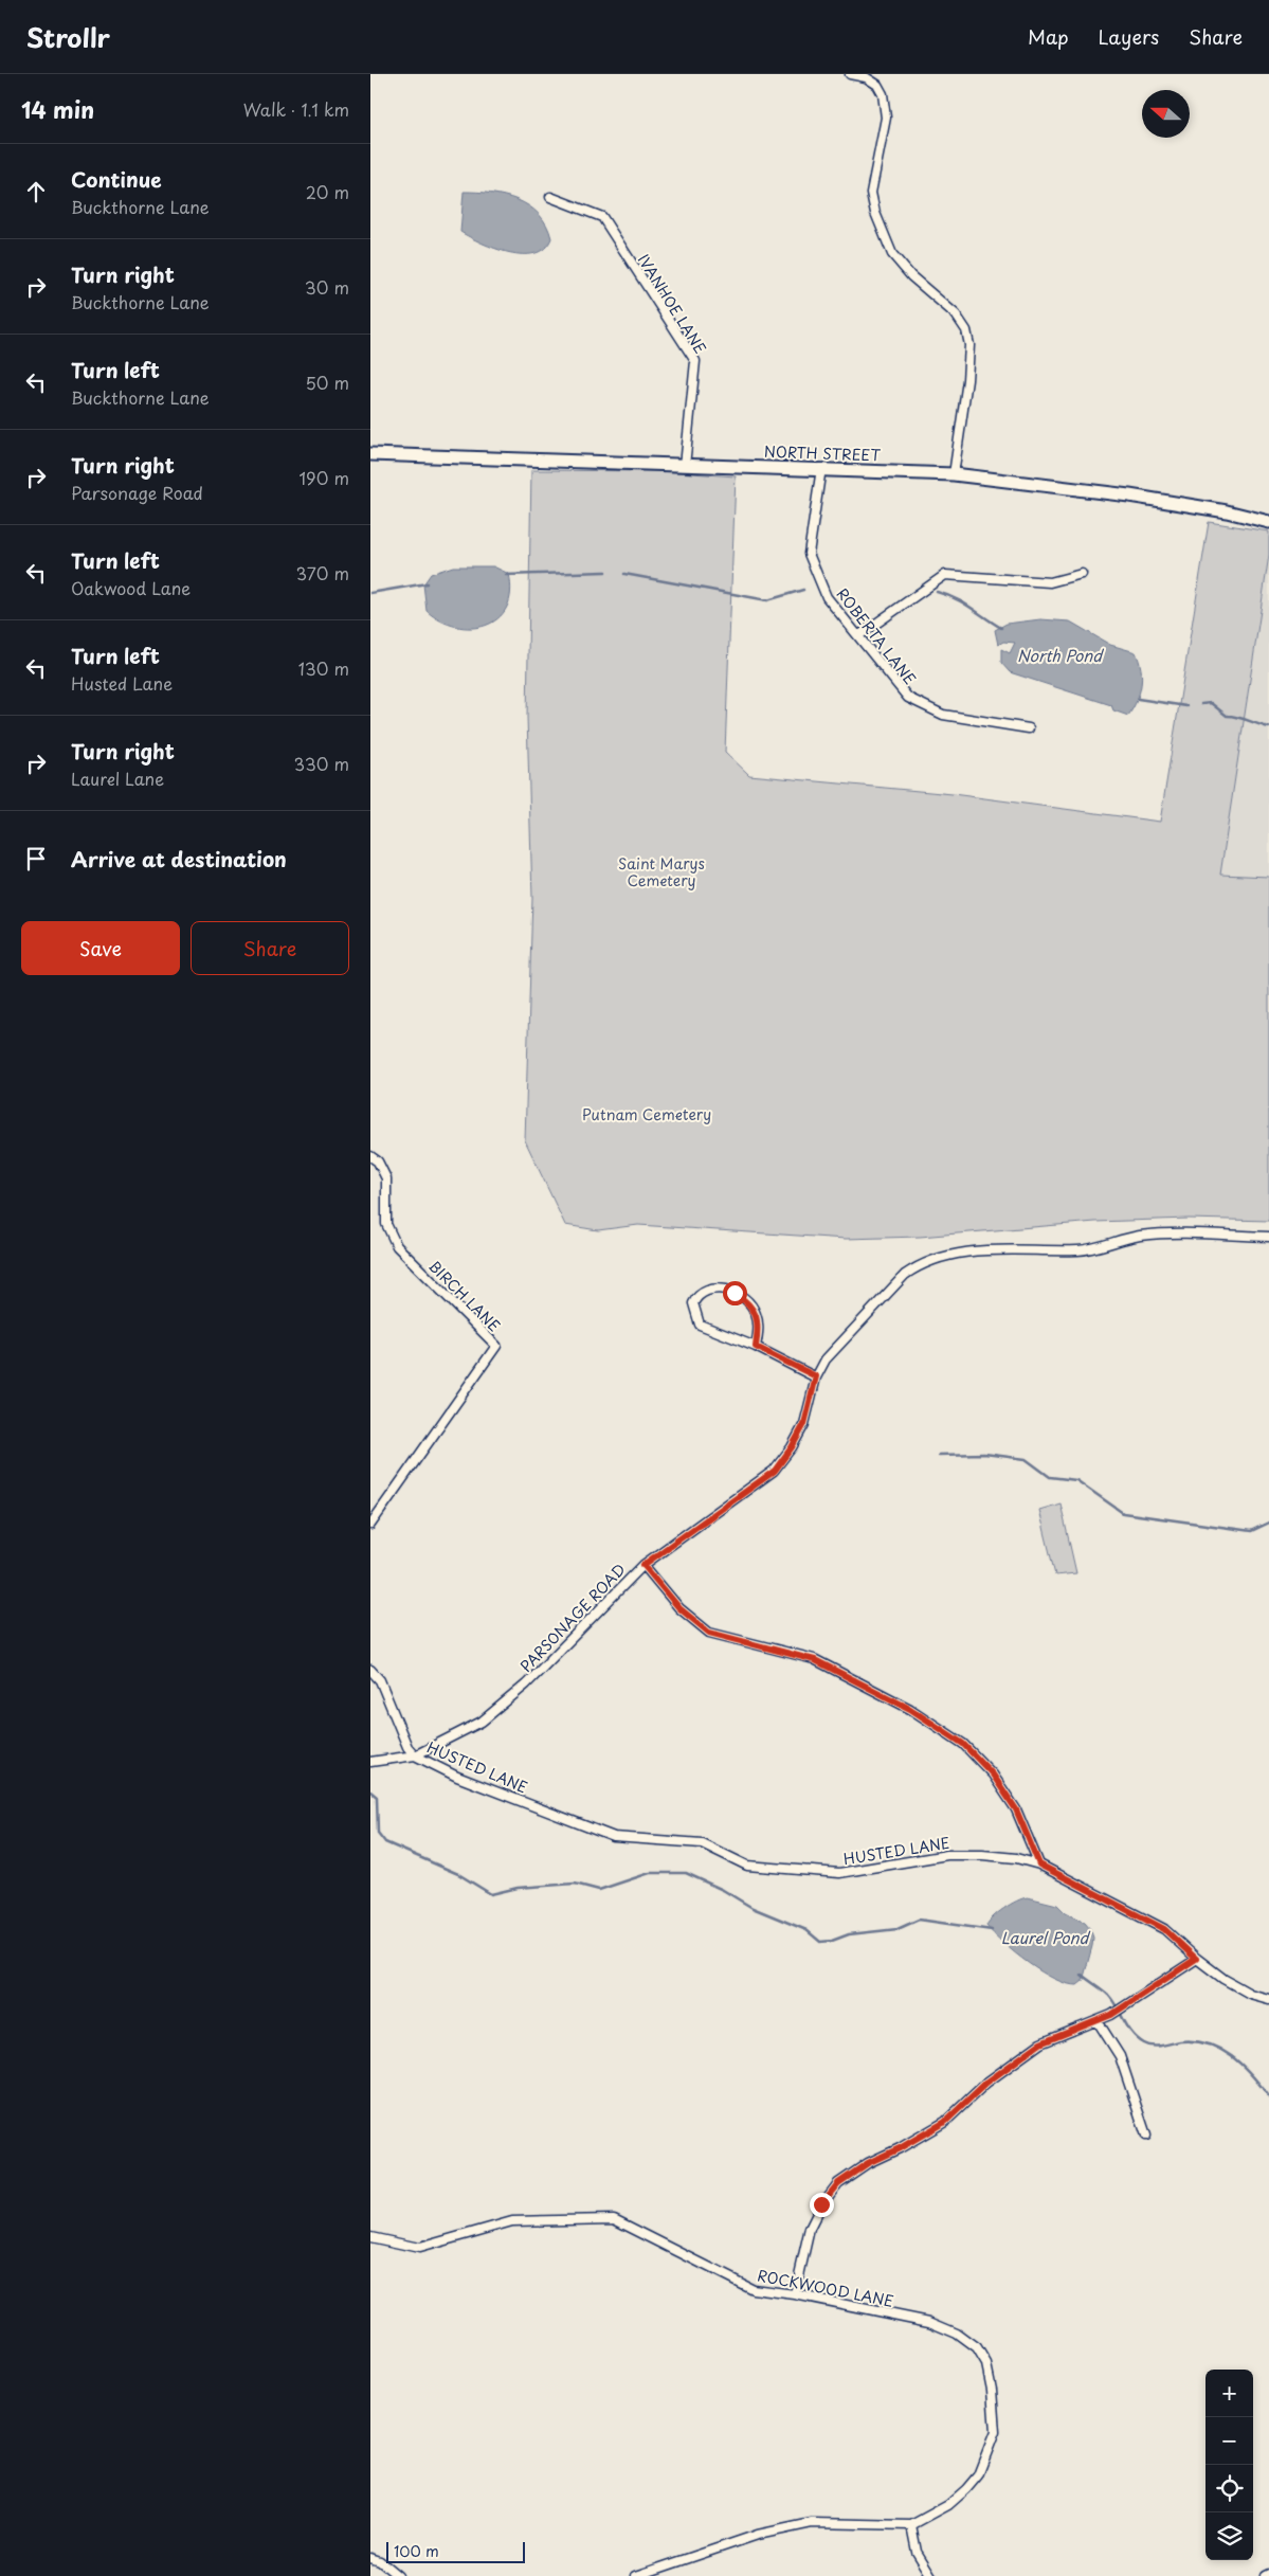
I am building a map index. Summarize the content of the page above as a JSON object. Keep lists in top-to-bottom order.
{
  "streets": {
    "main road": ["NORTH STREET"],
    "street": [
      "IVANHOE LANE",
      "ROBERTA LANE",
      "BIRCH LANE",
      "PARSONAGE ROAD",
      "HUSTED LANE",
      "ROCKWOOD LANE"
    ]
  },
  "crossings": [
    ["IVANHOE LANE", "NORTH STREET"],
    ["NORTH STREET", "ROBERTA LANE"],
    ["PARSONAGE ROAD", "HUSTED LANE"]
  ],
  "water": ["North Pond", "Laurel Pond"],
  "parks": ["Saint Marys Cemetery", "Putnam Cemetery"],
  "scale_bar": "100 m",
  "north": "left",
  "page": {
    "header": "Strollr",
    "nav": ["Map", "Layers", "Share"],
    "heading": ["14 min", "Walk · 1.1 km"],
    "list": [
      ["Continue", "Buckthorne Lane", "20 m"],
      ["Turn right", "Buckthorne Lane", "30 m"],
      ["Turn left", "Buckthorne Lane", "50 m"],
      ["Turn right", "Parsonage Road", "190 m"],
      ["Turn left", "Oakwood Lane", "370 m"],
      ["Turn left", "Husted Lane", "130 m"],
      ["Turn right", "Laurel Lane", "330 m"],
      "Arrive at destination"
    ],
    "buttons": ["Save", "Share"],
    "map_buttons": ["+", "−"],
    "scale": "100 m"
  }
}
